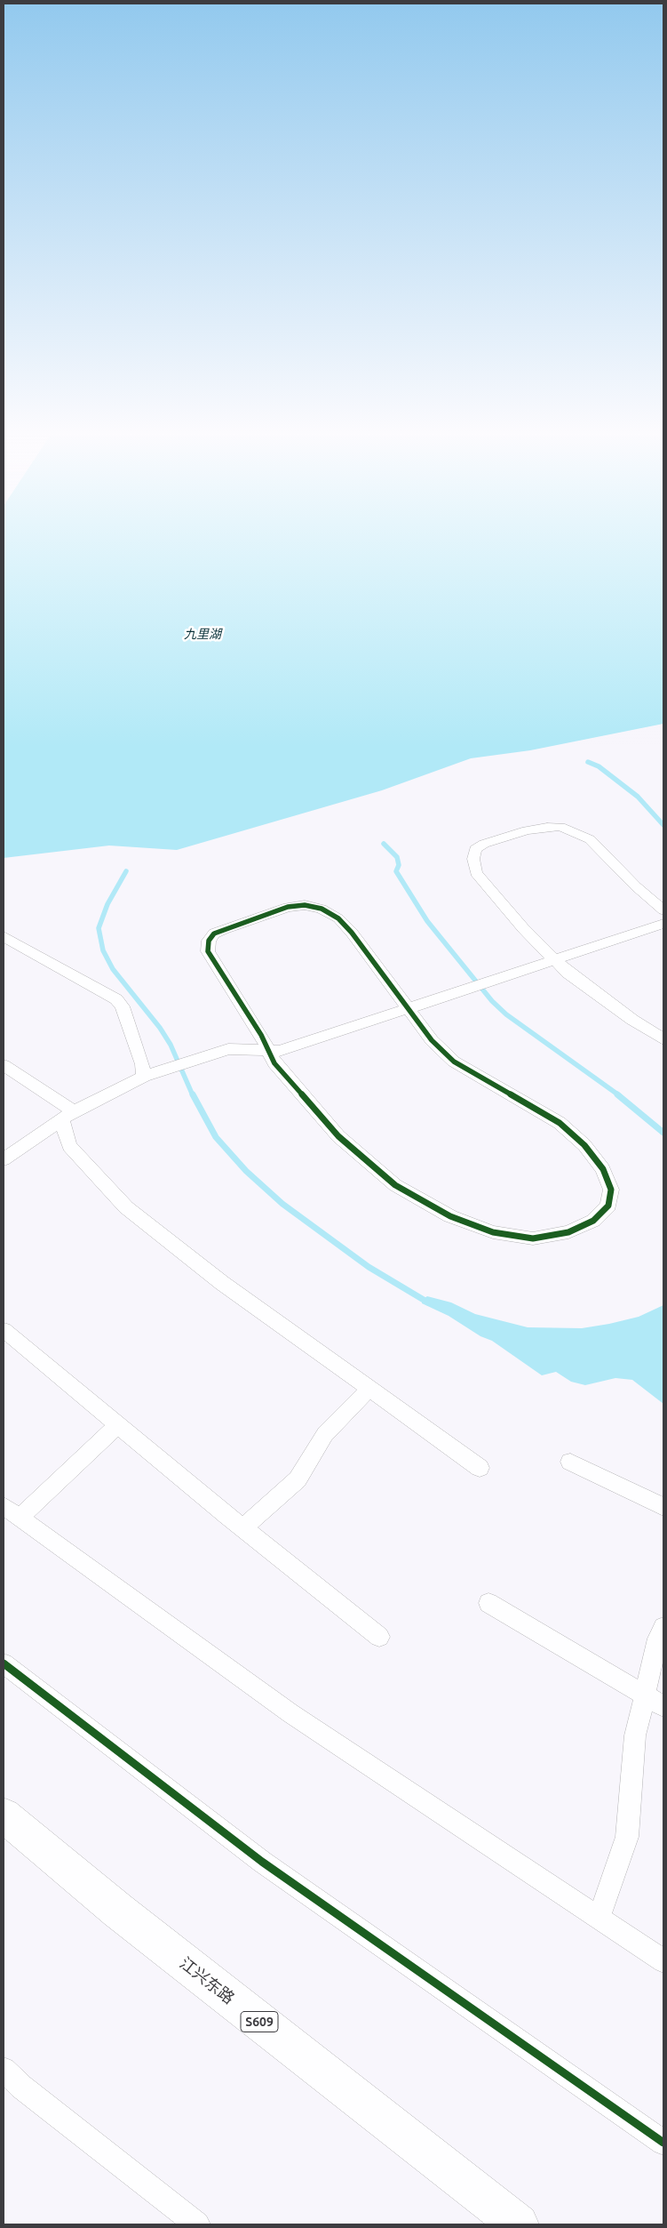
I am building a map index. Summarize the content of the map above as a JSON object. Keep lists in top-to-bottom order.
{
  "streets": {
    "main road": ["江兴东路", "S609"]
  },
  "water": ["九里湖"]
}
